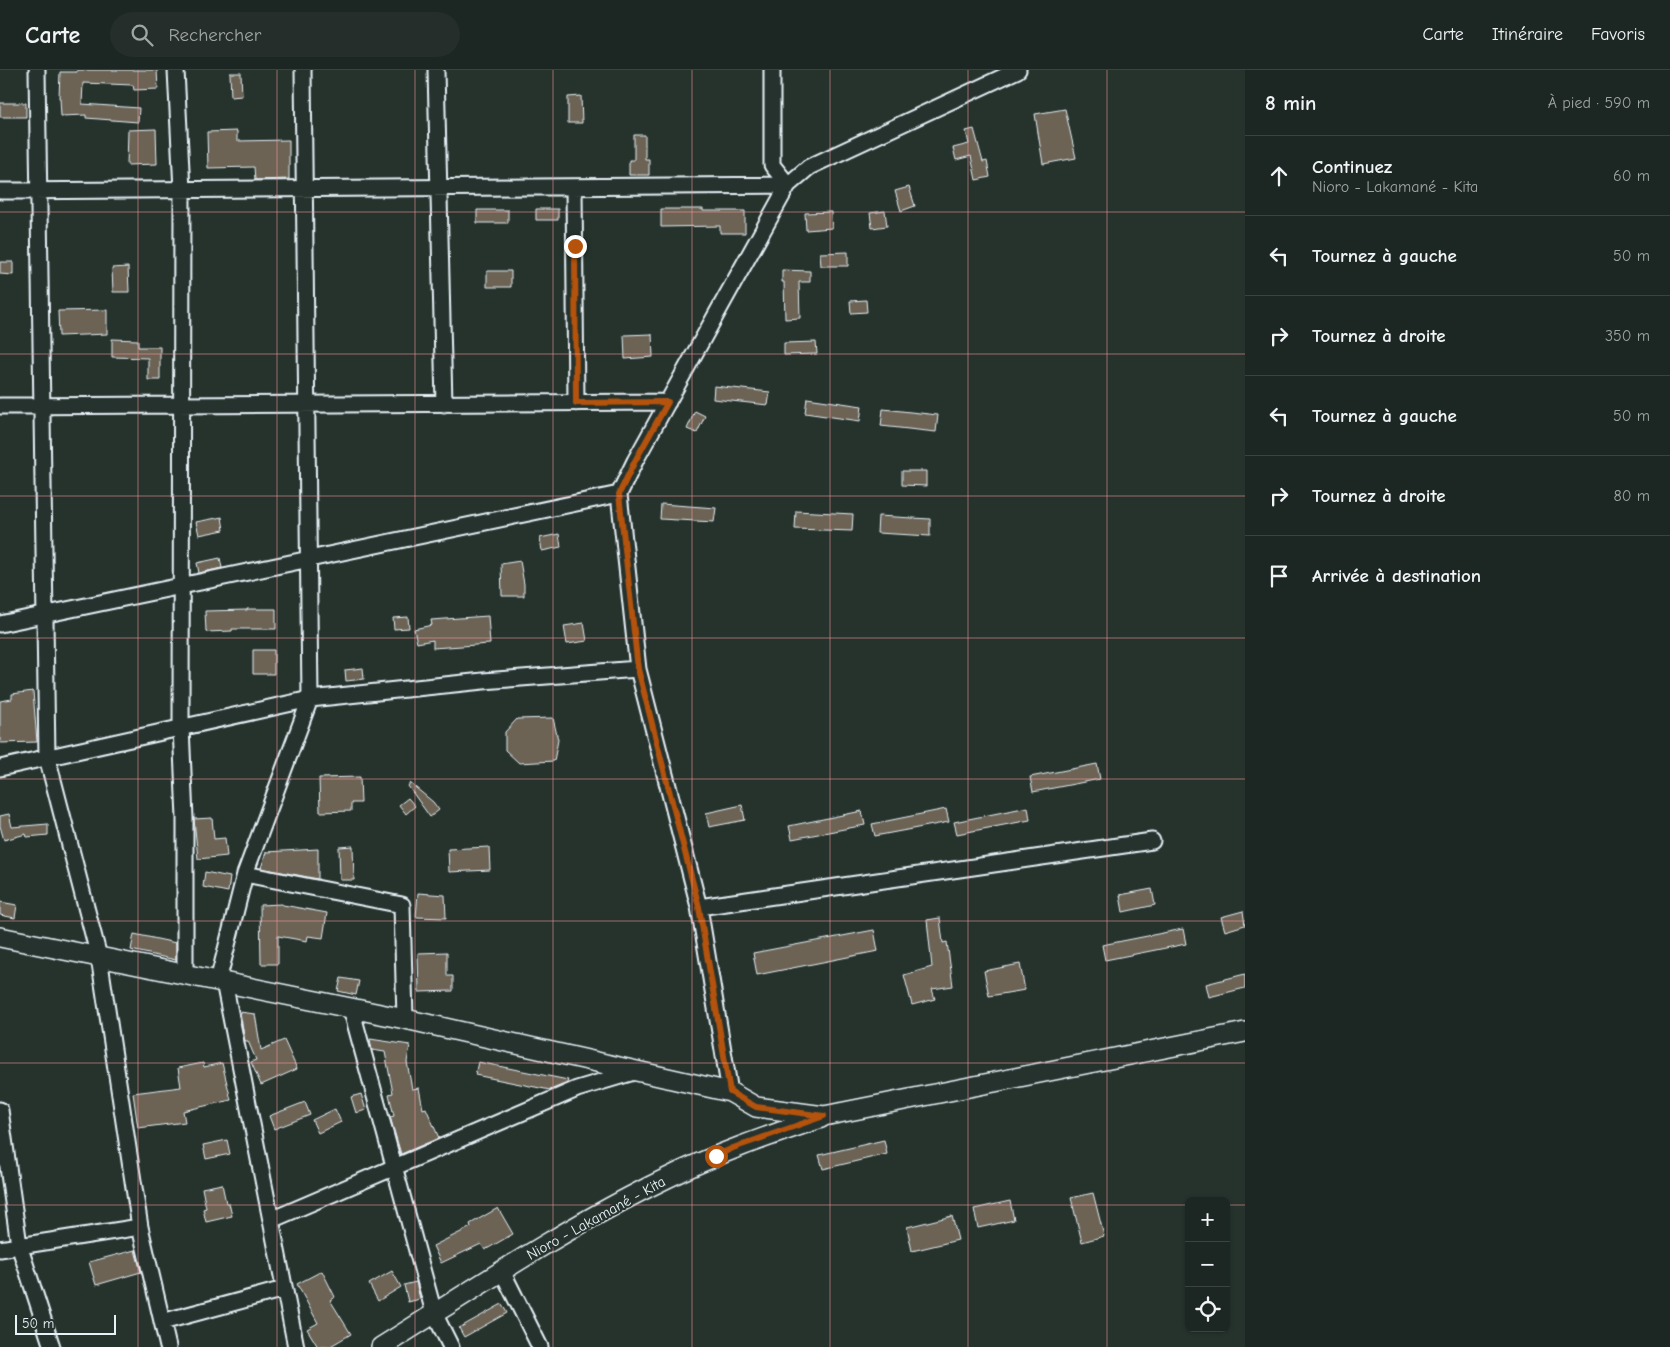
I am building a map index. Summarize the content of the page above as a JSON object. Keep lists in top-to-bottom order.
{
  "streets": {
    "main road": ["Nioro - Lakamané - Kita"]
  },
  "scale_bar": "50 m",
  "page": {
    "header": "Carte",
    "search": "Rechercher",
    "nav": ["Carte", "Itinéraire", "Favoris"],
    "heading": ["8 min", "À pied · 590 m"],
    "list": [
      ["Continuez", "Nioro - Lakamané - Kita", "60 m"],
      ["Tournez à gauche", "50 m"],
      ["Tournez à droite", "350 m"],
      ["Tournez à gauche", "50 m"],
      ["Tournez à droite", "80 m"],
      "Arrivée à destination"
    ],
    "map_buttons": ["+", "−"],
    "scale": "50 m"
  }
}
